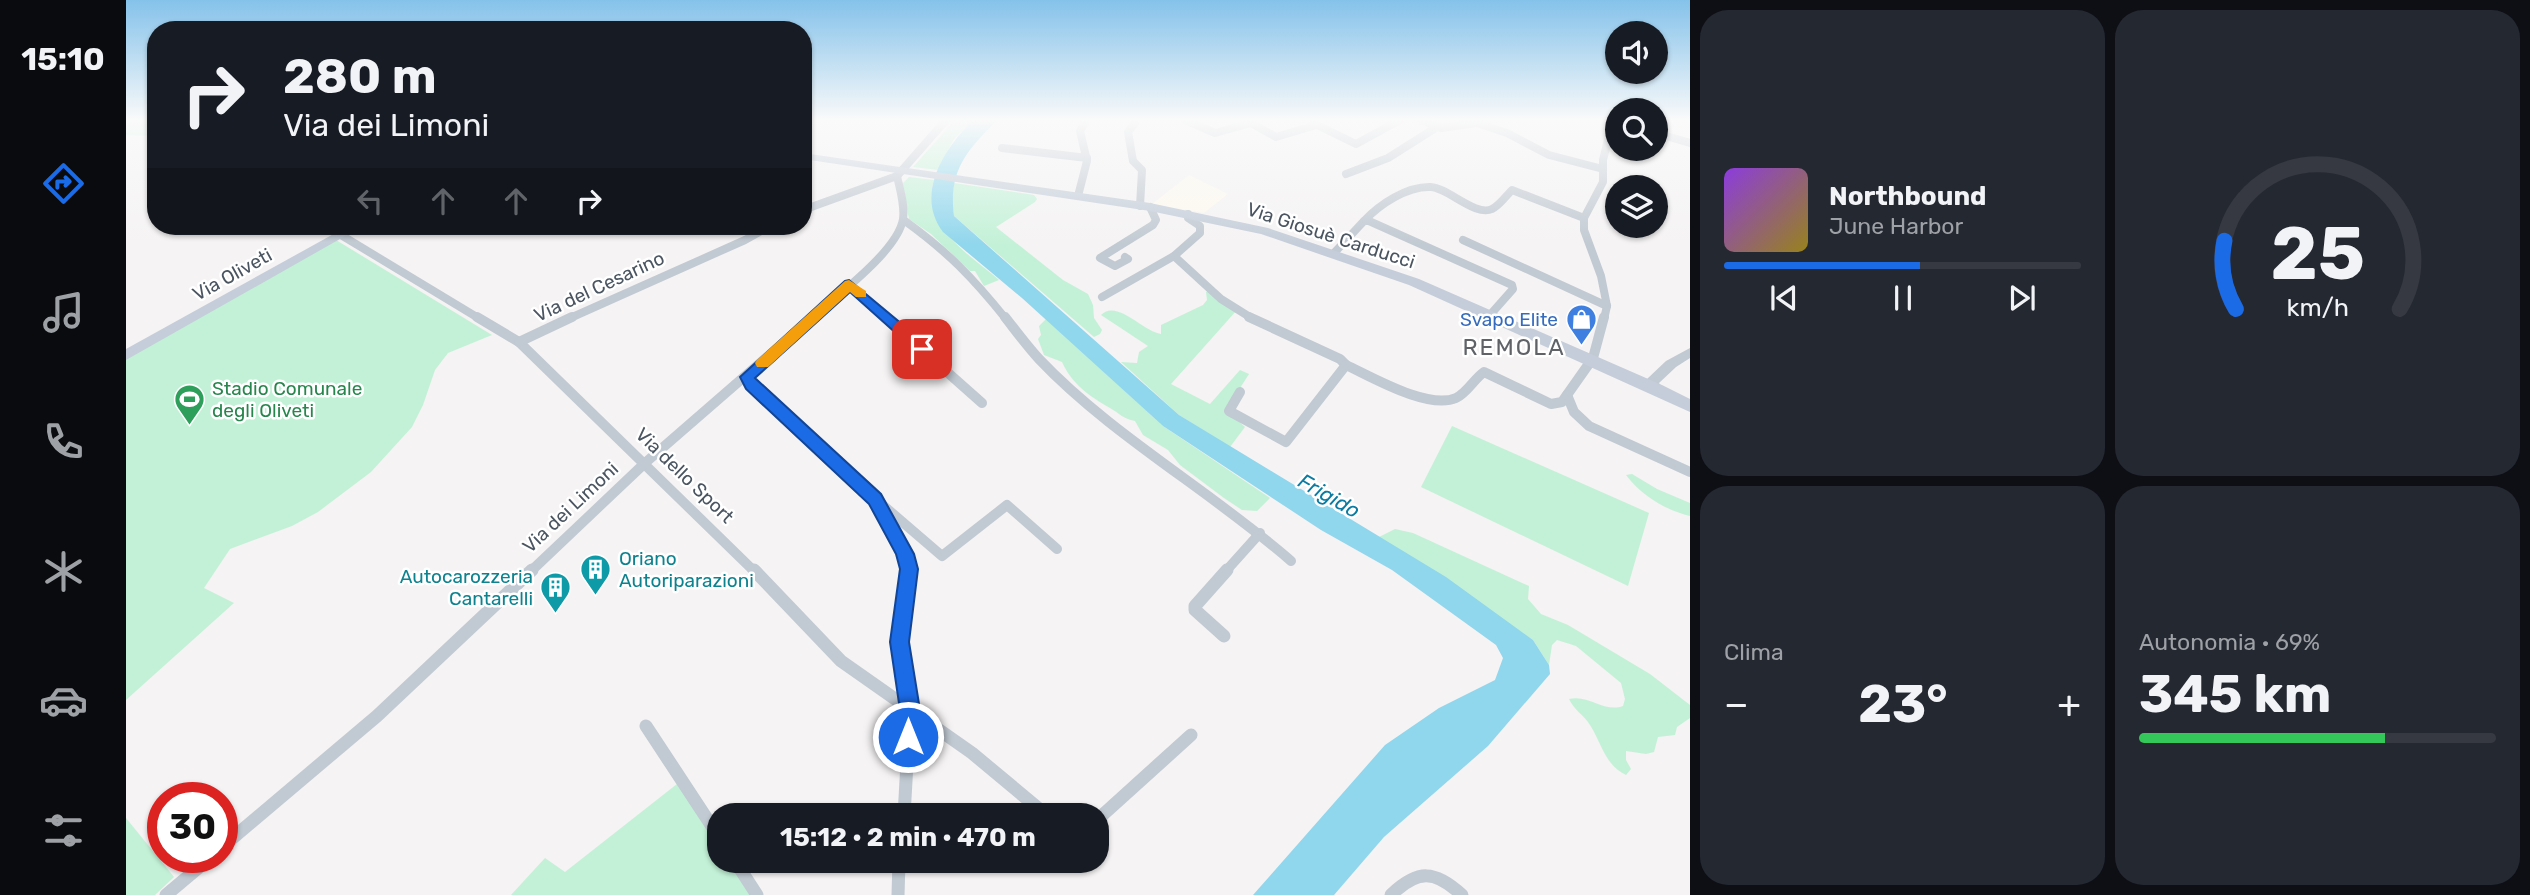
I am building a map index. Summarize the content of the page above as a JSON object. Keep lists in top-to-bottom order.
{
  "streets": {
    "main road": ["Via Giosuè Carducci", "Via Oliveti"],
    "street": ["Via del Cesarino", "Via dello Sport", "Via dei Limoni"]
  },
  "crossings": [
    ["Via del Cesarino", "Via dello Sport"],
    ["Via dello Sport", "Via dei Limoni"]
  ],
  "districts": ["REMOLA"],
  "water": ["Frigido"],
  "places": {
    "shop": ["Svapo Elite"],
    "sports": ["Stadio Comunale degli Oliveti"],
    "building": ["Oriano Autoriparazioni", "Autocarozzeria Cantarelli"]
  },
  "page": {
    "tabs": "15:10",
    "turn": ["280 m", "Via dei Limoni"],
    "song": ["Northbound", "June Harbor"],
    "tile": [
      "Clima",
      ["Autonomia · 69%", "345 km"]
    ],
    "heat": ["−", "23°", "+"],
    "limit": "30",
    "trip": "15:12 · 2 min · 470 m",
    "gauge": ["25", "km/h"]
  }
}
